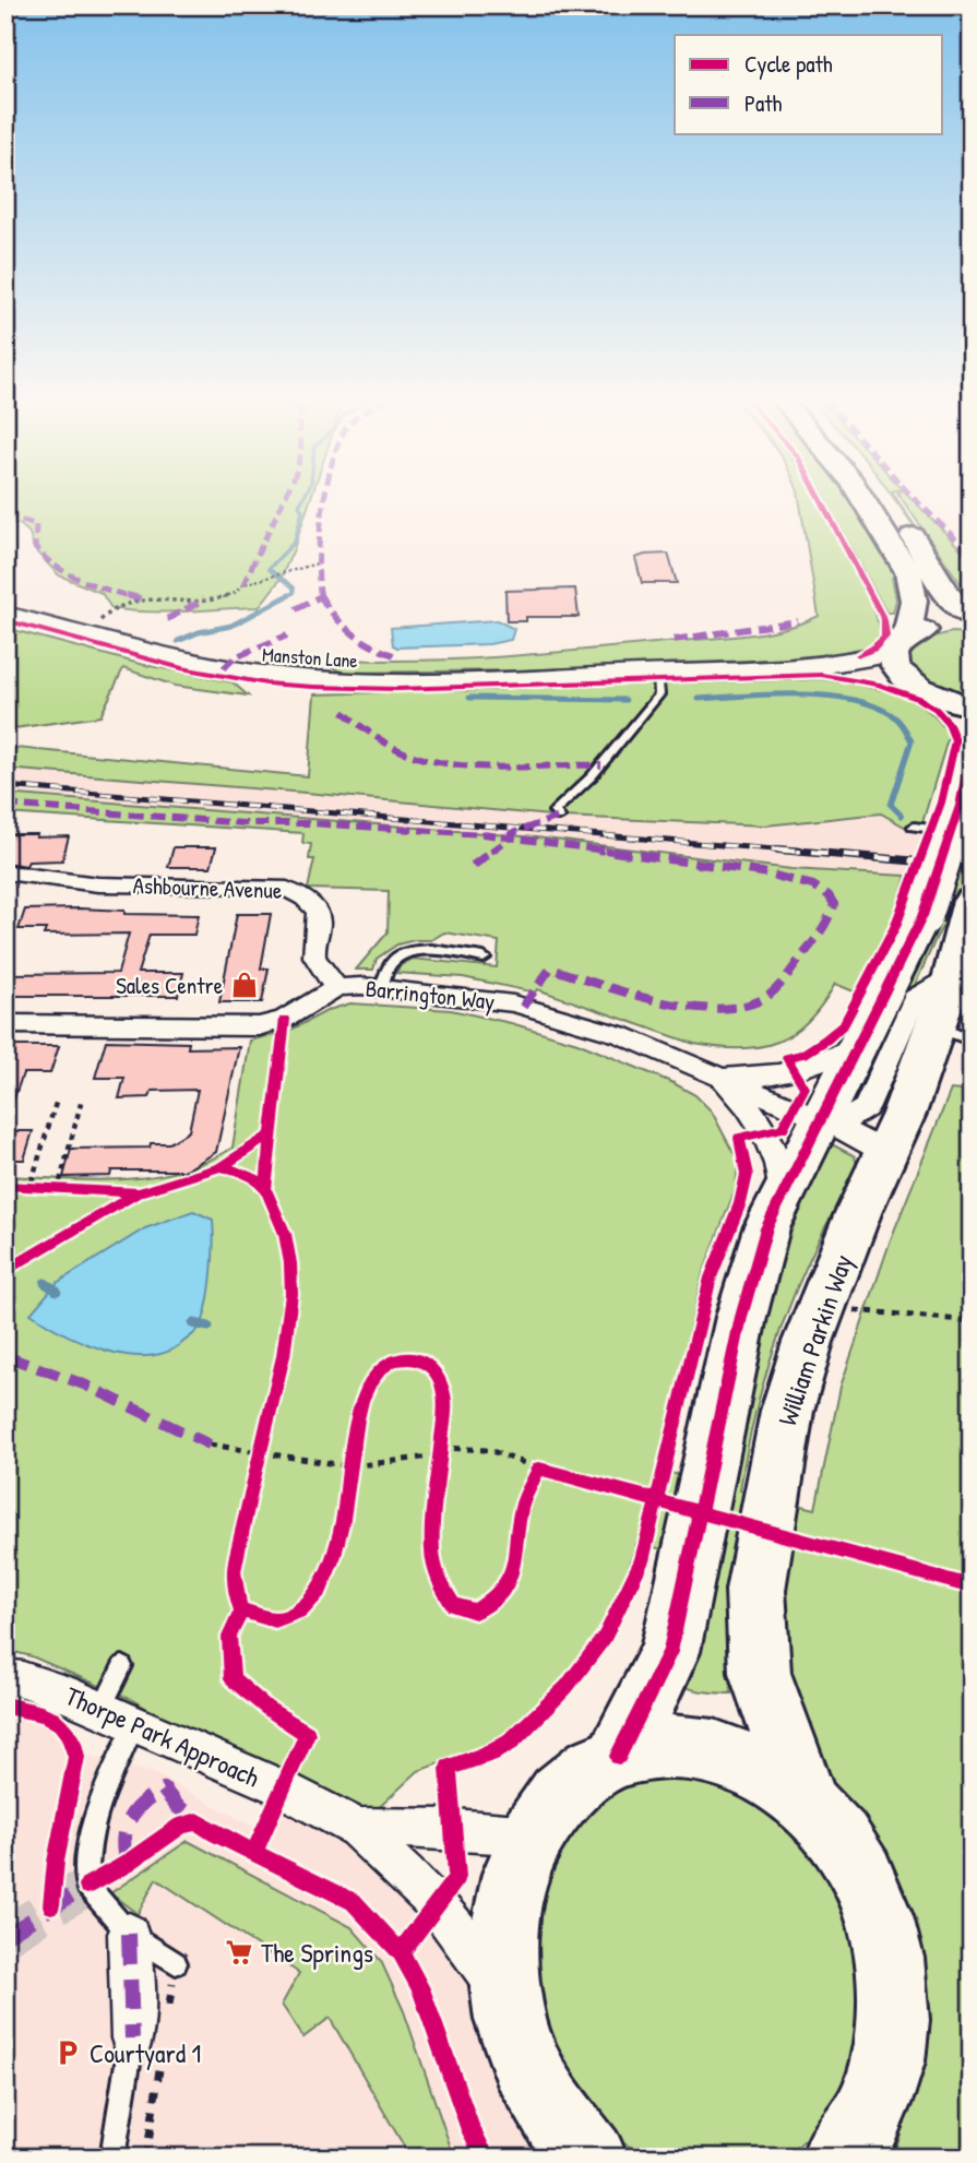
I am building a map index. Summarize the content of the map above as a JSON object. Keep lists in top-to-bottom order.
{
  "streets": {
    "highway": ["William Parkin Way"],
    "street": [
      "Manston Lane",
      "Ashbourne Avenue",
      "Barrington Way",
      "Thorpe Park Approach"
    ]
  },
  "crossings": [
    ["Ashbourne Avenue", "Barrington Way"]
  ],
  "places": {
    "shop": ["Sales Centre"],
    "supermarket": ["The Springs"],
    "parking": ["Courtyard 1"]
  },
  "legend": ["Cycle path", "Path"]
}
